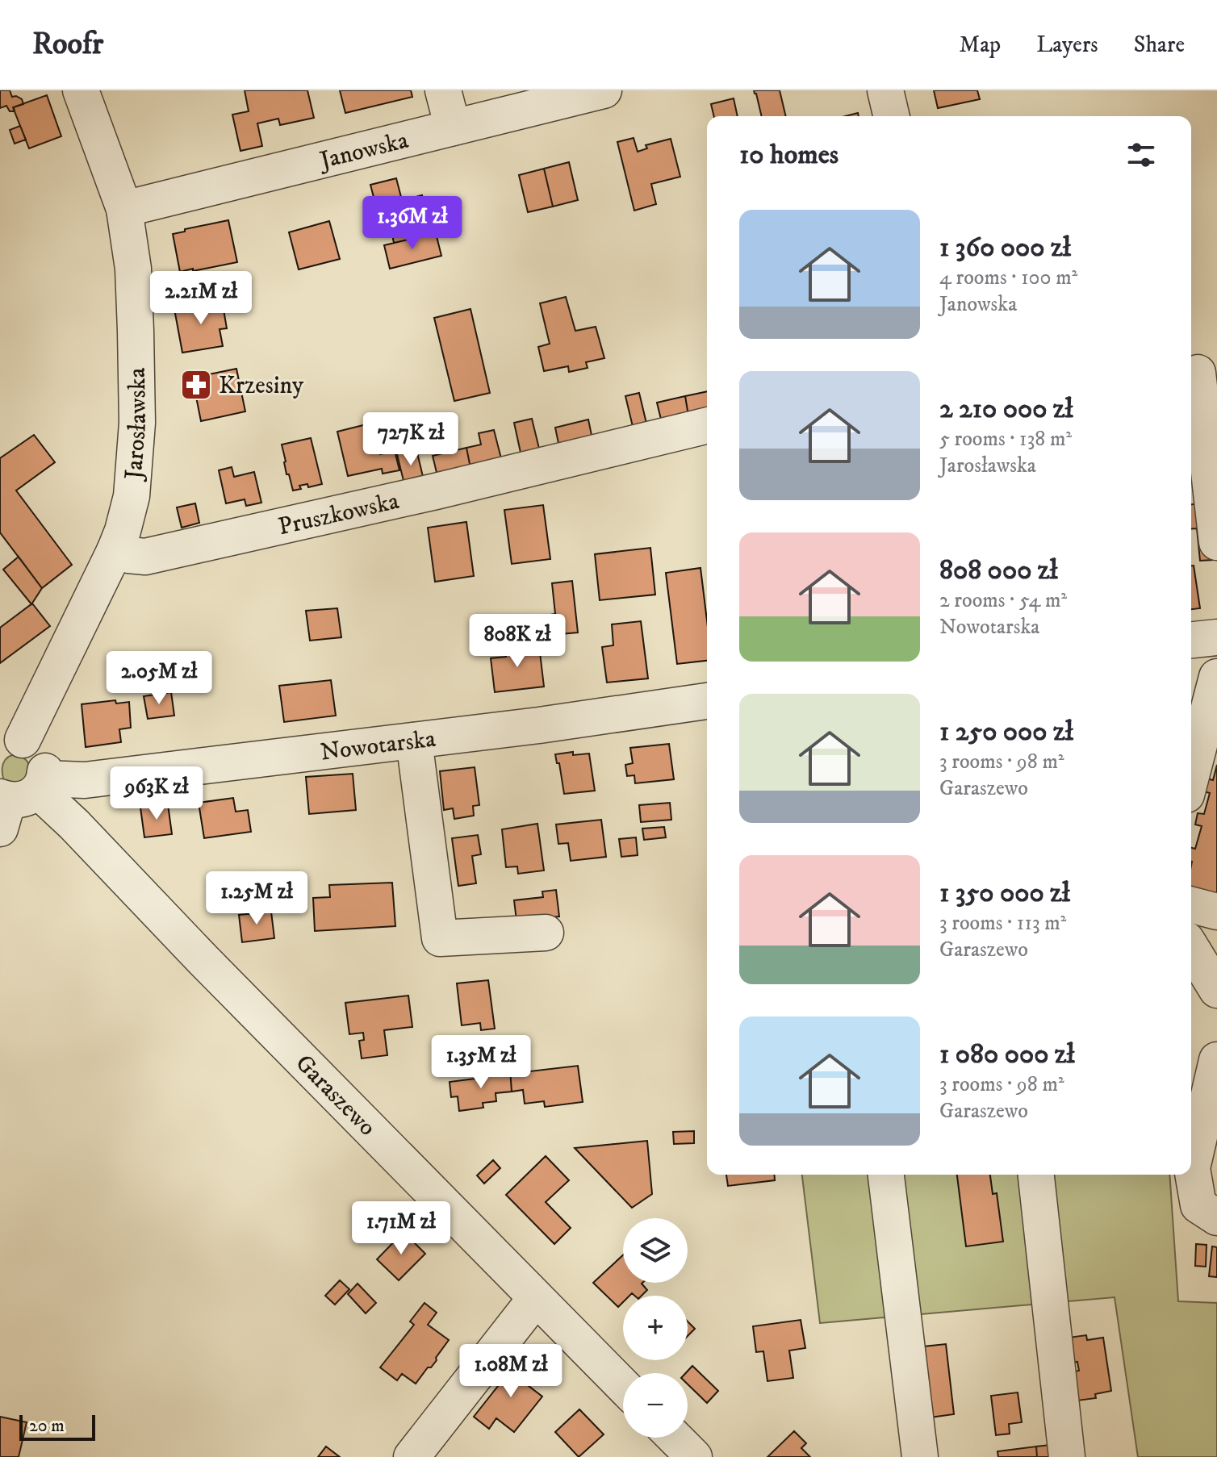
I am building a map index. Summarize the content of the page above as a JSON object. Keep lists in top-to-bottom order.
{
  "streets": {
    "street": [
      "Janowska",
      "Jarosławska",
      "Pruszkowska",
      "Nowotarska",
      "Garaszewo"
    ]
  },
  "crossings": [
    ["Janowska", "Jarosławska"],
    ["Jarosławska", "Pruszkowska"],
    ["Nowotarska", "Garaszewo"]
  ],
  "places": {
    "pharmacy": ["Krzesiny"]
  },
  "scale_bar": "20 m",
  "page": {
    "header": "Roofr",
    "nav": ["Map", "Layers", "Share"],
    "heading": "10 homes",
    "list": [
      {
        "name": "1 360 000 zł",
        "note": "4 rooms · 100 m² · Janowska"
      },
      {
        "name": "2 210 000 zł",
        "note": "5 rooms · 138 m² · Jarosławska"
      },
      {
        "name": "808 000 zł",
        "note": "2 rooms · 54 m² · Nowotarska"
      },
      {
        "name": "1 250 000 zł",
        "note": "3 rooms · 98 m² · Garaszewo"
      },
      {
        "name": "1 350 000 zł",
        "note": "3 rooms · 113 m² · Garaszewo"
      },
      {
        "name": "1 080 000 zł",
        "note": "3 rooms · 98 m² · Garaszewo"
      }
    ],
    "price": [
      "1.36M zł",
      "2.21M zł",
      "727K zł",
      "808K zł",
      "2.05M zł",
      "963K zł",
      "1.25M zł",
      "1.35M zł",
      "1.71M zł",
      "1.08M zł"
    ],
    "map_buttons": ["+", "−"],
    "scale": "20 m"
  }
}
